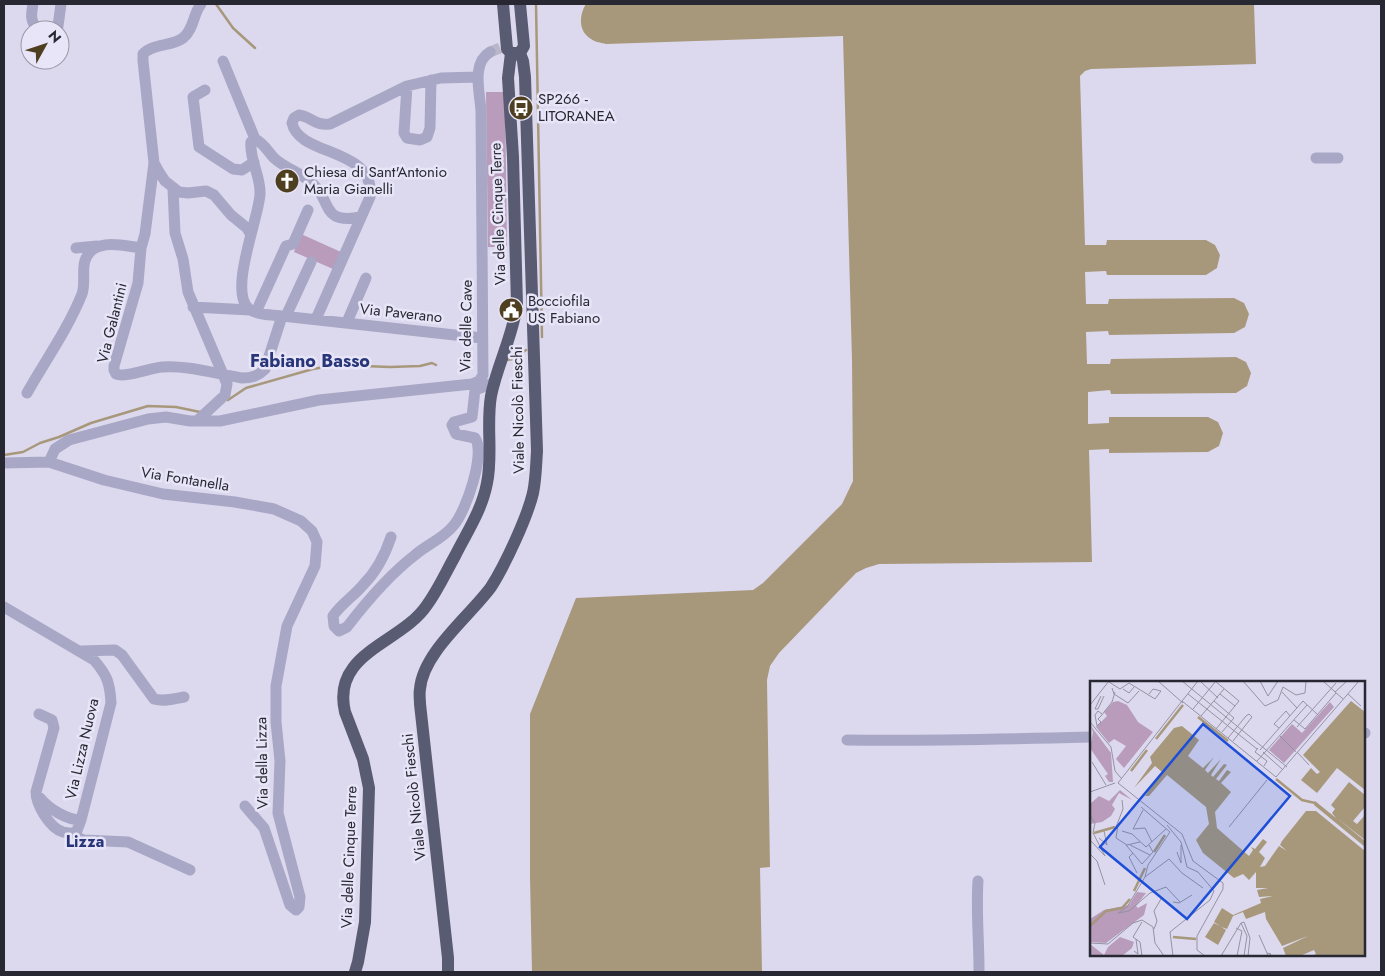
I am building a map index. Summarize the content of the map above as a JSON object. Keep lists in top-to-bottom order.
{
  "streets": {
    "main road": ["Via delle Cinque Terre", "Viale Nicolò Fieschi"],
    "street": [
      "Via Paverano",
      "Via Galantini",
      "Via delle Cave",
      "Via Fontanella",
      "Via Lizza Nuova",
      "Via della Lizza"
    ]
  },
  "crossings": [
    ["Via delle Cinque Terre", "Via delle Cave"],
    ["Via delle Cinque Terre", "Viale Nicolò Fieschi"],
    ["Via Paverano", "Via Galantini"],
    ["Via Paverano", "Via delle Cave"],
    ["Via delle Cave", "Viale Nicolò Fieschi"],
    ["Via delle Cave", "Via Fontanella"],
    ["Via Fontanella", "Via della Lizza"]
  ],
  "districts": ["Fabiano Basso", "Lizza"],
  "places": {
    "bus stop": ["SP266 - LITORANEA"],
    "church": ["Chiesa di Sant'Antonio Maria Gianelli"],
    "public building": ["Bocciofila US Fabiano"]
  },
  "north": "top right"
}
